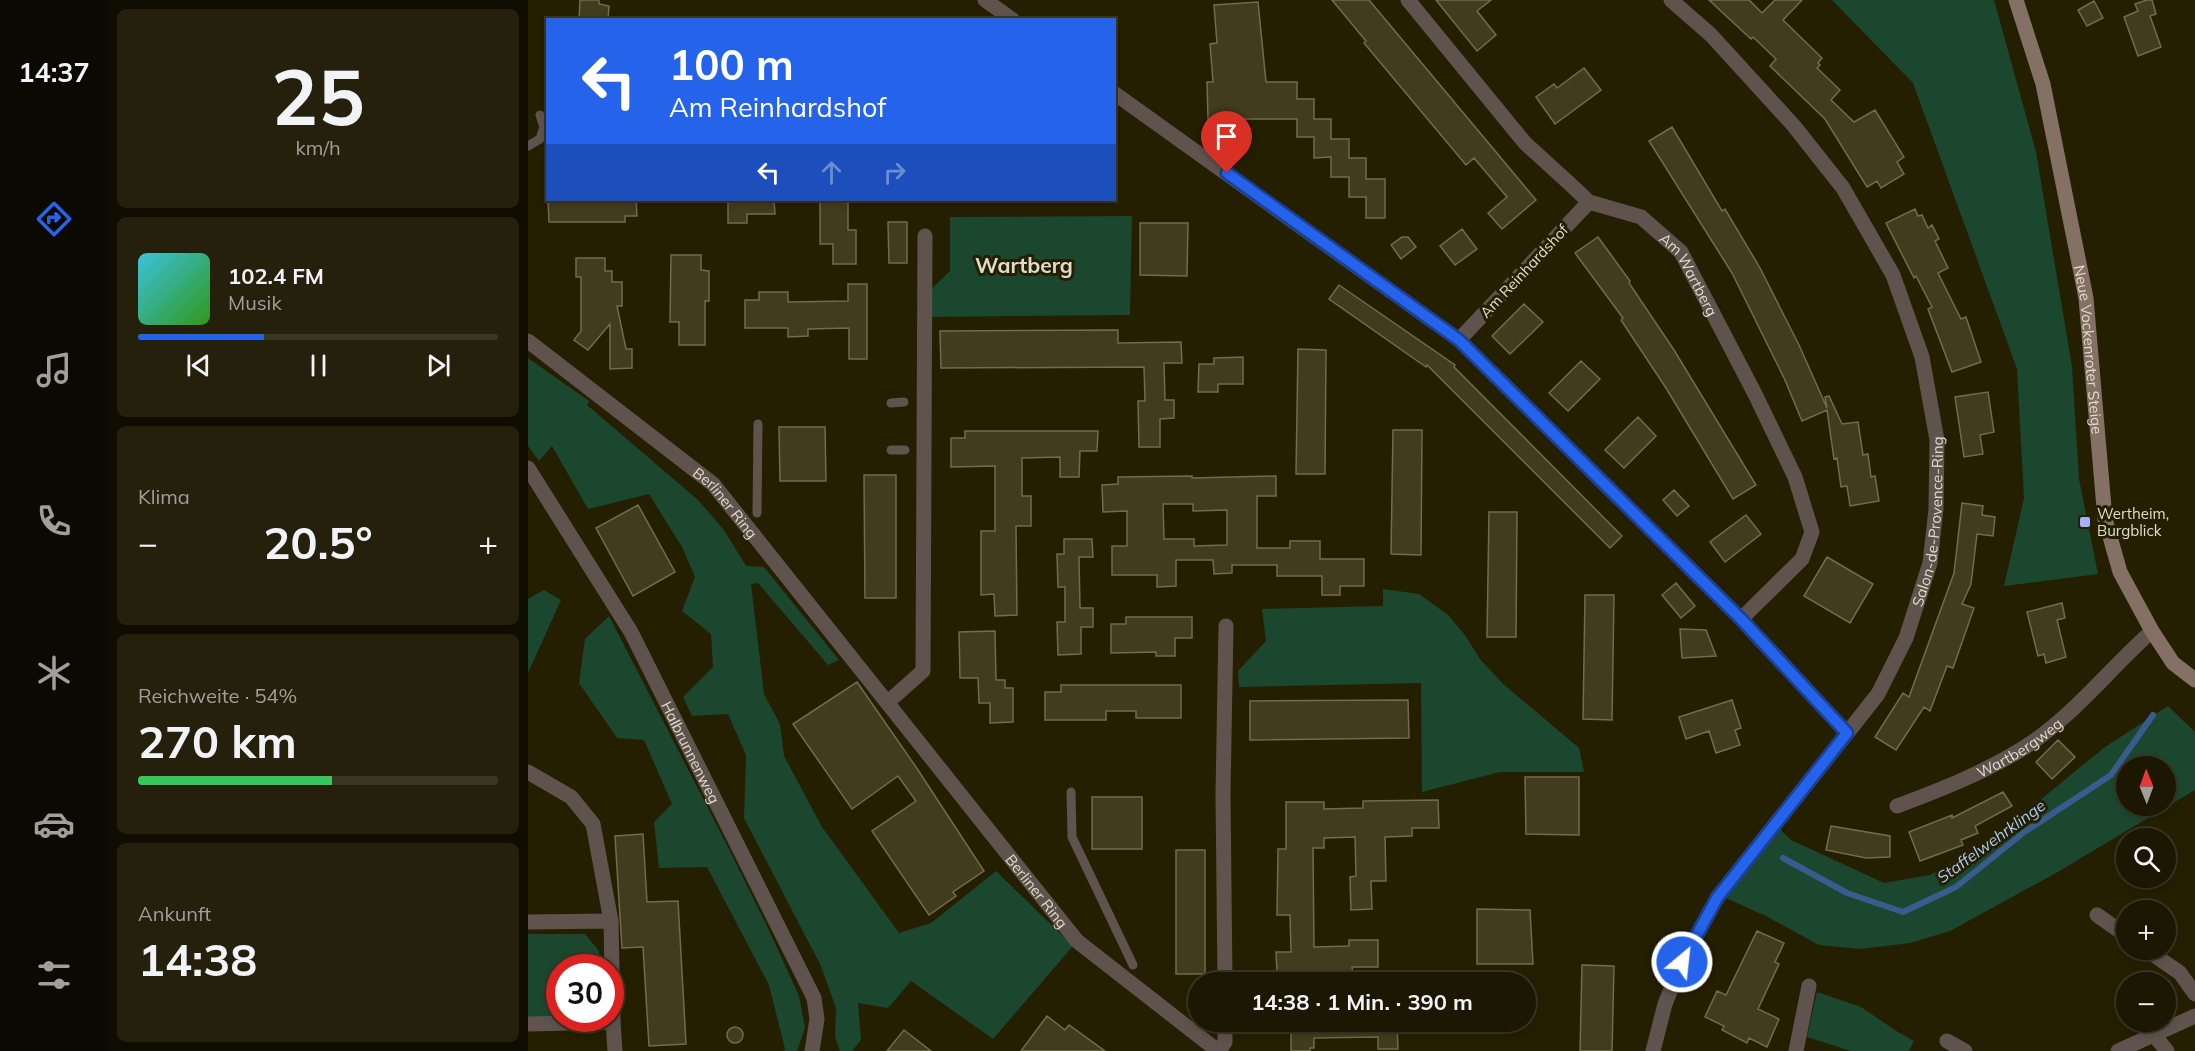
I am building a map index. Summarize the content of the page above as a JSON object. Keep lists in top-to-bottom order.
{
  "streets": {
    "main road": ["Neue Vockenroter Steige"],
    "street": [
      "Am Reinhardshof",
      "Am Wartberg",
      "Berliner Ring",
      "Salon-de-Provence-Ring",
      "Wartbergweg",
      "Halbrunnenweg"
    ]
  },
  "crossings": [
    ["Am Reinhardshof", "Am Wartberg"],
    ["Neue Vockenroter Steige", "Wartbergweg"]
  ],
  "districts": ["Wartberg"],
  "water": ["Staffelwehrklinge"],
  "places": {
    "transit": ["Wertheim, Burgblick"]
  },
  "north": "top",
  "page": {
    "tabs": "14:37",
    "tile": [
      ["25", "km/h"],
      "Klima",
      ["Reichweite · 54%", "270 km"],
      ["Ankunft", "14:38"]
    ],
    "turn": ["100 m", "Am Reinhardshof"],
    "song": ["102.4 FM", "Musik"],
    "heat": ["−", "20.5°", "+"],
    "map_buttons": ["+", "−"],
    "limit": "30",
    "trip": "14:38 · 1 Min. · 390 m"
  }
}
